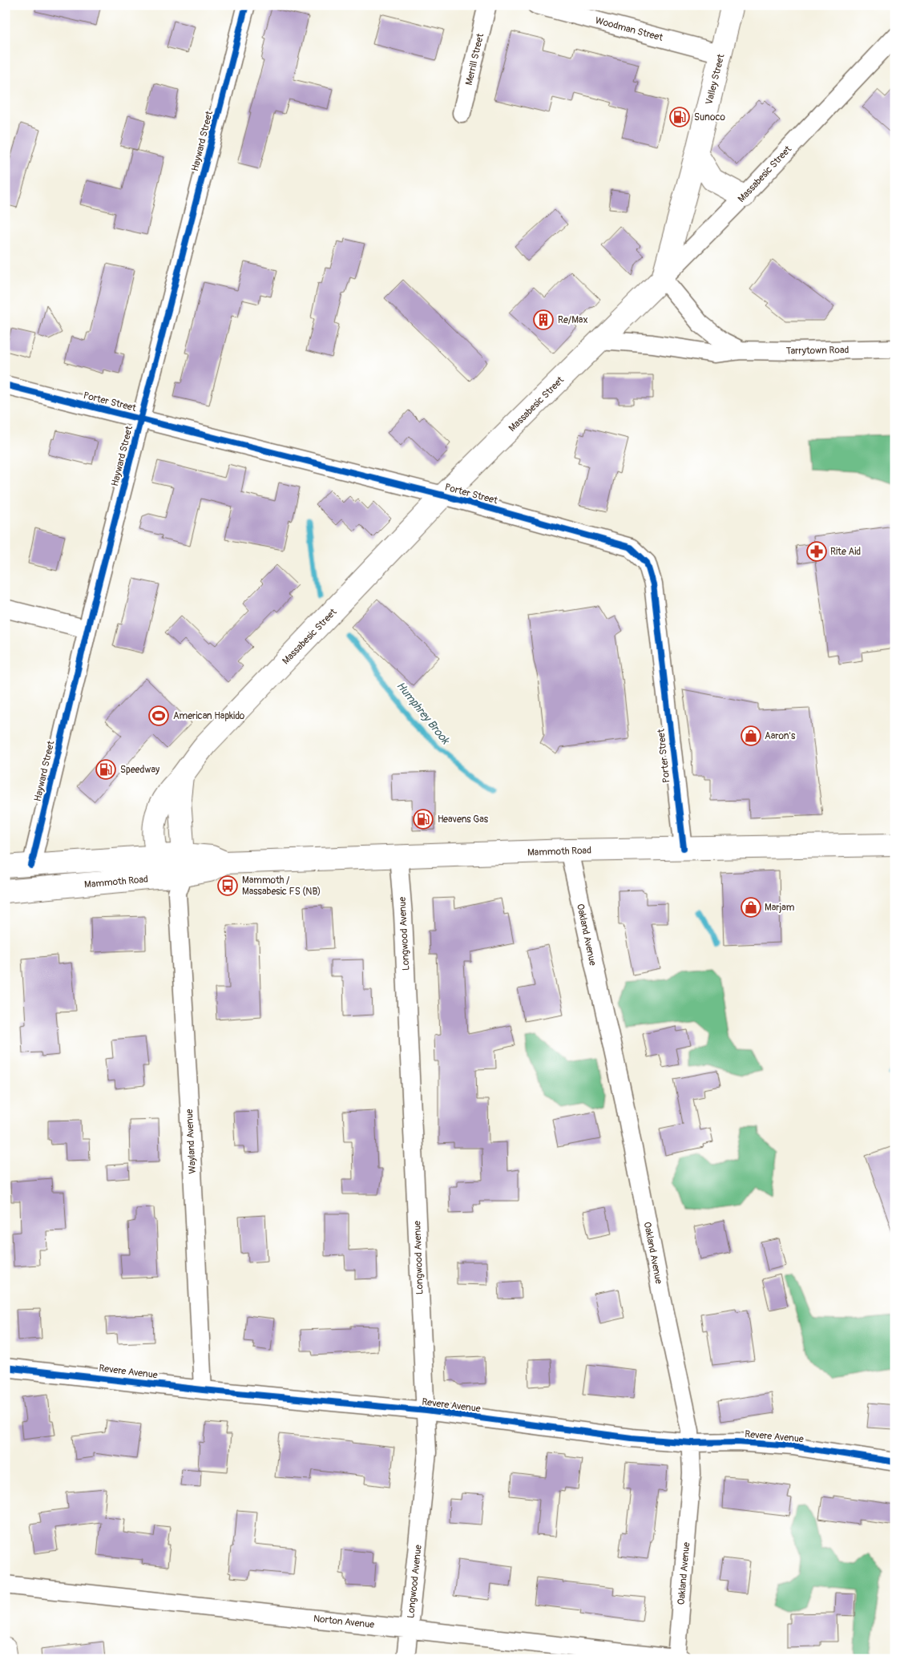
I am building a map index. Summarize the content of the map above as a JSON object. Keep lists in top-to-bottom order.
{
  "streets": {
    "main road": ["Valley Street", "Massabesic Street", "Mammoth Road"],
    "street": [
      "Woodman Street",
      "Merrill Street",
      "Hayward Street",
      "Tarrytown Road",
      "Porter Street",
      "Longwood Avenue",
      "Oakland Avenue",
      "Wayland Avenue",
      "Revere Avenue",
      "Norton Avenue"
    ]
  },
  "crossings": [
    ["Woodman Street", "Valley Street"],
    ["Valley Street", "Massabesic Street"],
    ["Valley Street", "Tarrytown Road"],
    ["Hayward Street", "Porter Street"],
    ["Hayward Street", "Mammoth Road"],
    ["Massabesic Street", "Tarrytown Road"],
    ["Massabesic Street", "Porter Street"],
    ["Massabesic Street", "Mammoth Road"],
    ["Massabesic Street", "Wayland Avenue"],
    ["Porter Street", "Mammoth Road"],
    ["Mammoth Road", "Longwood Avenue"],
    ["Mammoth Road", "Oakland Avenue"],
    ["Mammoth Road", "Wayland Avenue"],
    ["Longwood Avenue", "Revere Avenue"],
    ["Longwood Avenue", "Norton Avenue"],
    ["Oakland Avenue", "Revere Avenue"],
    ["Oakland Avenue", "Norton Avenue"],
    ["Wayland Avenue", "Revere Avenue"]
  ],
  "water": ["Humphrey Brook"],
  "places": {
    "fuel station": ["Sunoco", "Speedway", "Heavens Gas"],
    "building": ["Re/Max"],
    "pharmacy": ["Rite Aid"],
    "sports": ["American Hapkido"],
    "shop": ["Aaron's", "Marjam"],
    "bus stop": ["Mammoth / Massabesic FS (NB)"]
  }
}
